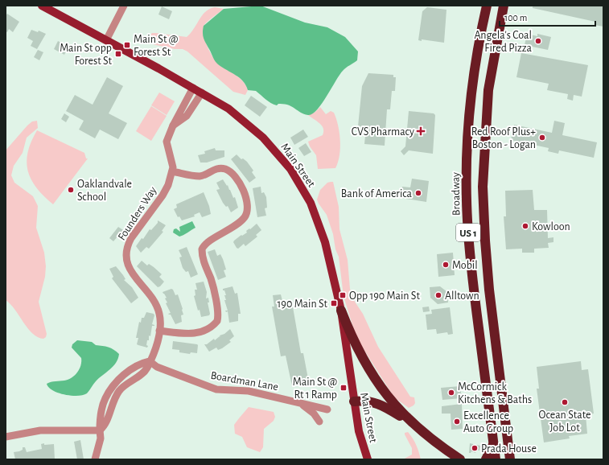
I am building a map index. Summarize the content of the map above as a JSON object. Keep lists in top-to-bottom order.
{
  "streets": {
    "highway": ["Broadway", "US 1"],
    "main road": ["Main Street"],
    "street": ["Founders Way", "Boardman Lane"]
  },
  "crossings": [
    ["Main Street", "Founders Way"],
    ["Founders Way", "Boardman Lane"]
  ],
  "places": {
    "other": [
      "Angela's Coal Fired Pizza",
      "Red Roof Plus+ Boston - Logan",
      "Oaklandvale School",
      "Bank of America",
      "Kowloon",
      "Mobil",
      "Alltown",
      "McCormick Kitchens & Baths",
      "Ocean State Job Lot",
      "Excellence Auto Group",
      "Prada House"
    ],
    "transit": [
      "Main St @ Forest St",
      "Main St opp Forest St",
      "Opp 190 Main St",
      "190 Main St",
      "Main St @ Rt 1 Ramp"
    ],
    "health": ["CVS Pharmacy"]
  },
  "scale_bar": "100 m"
}
